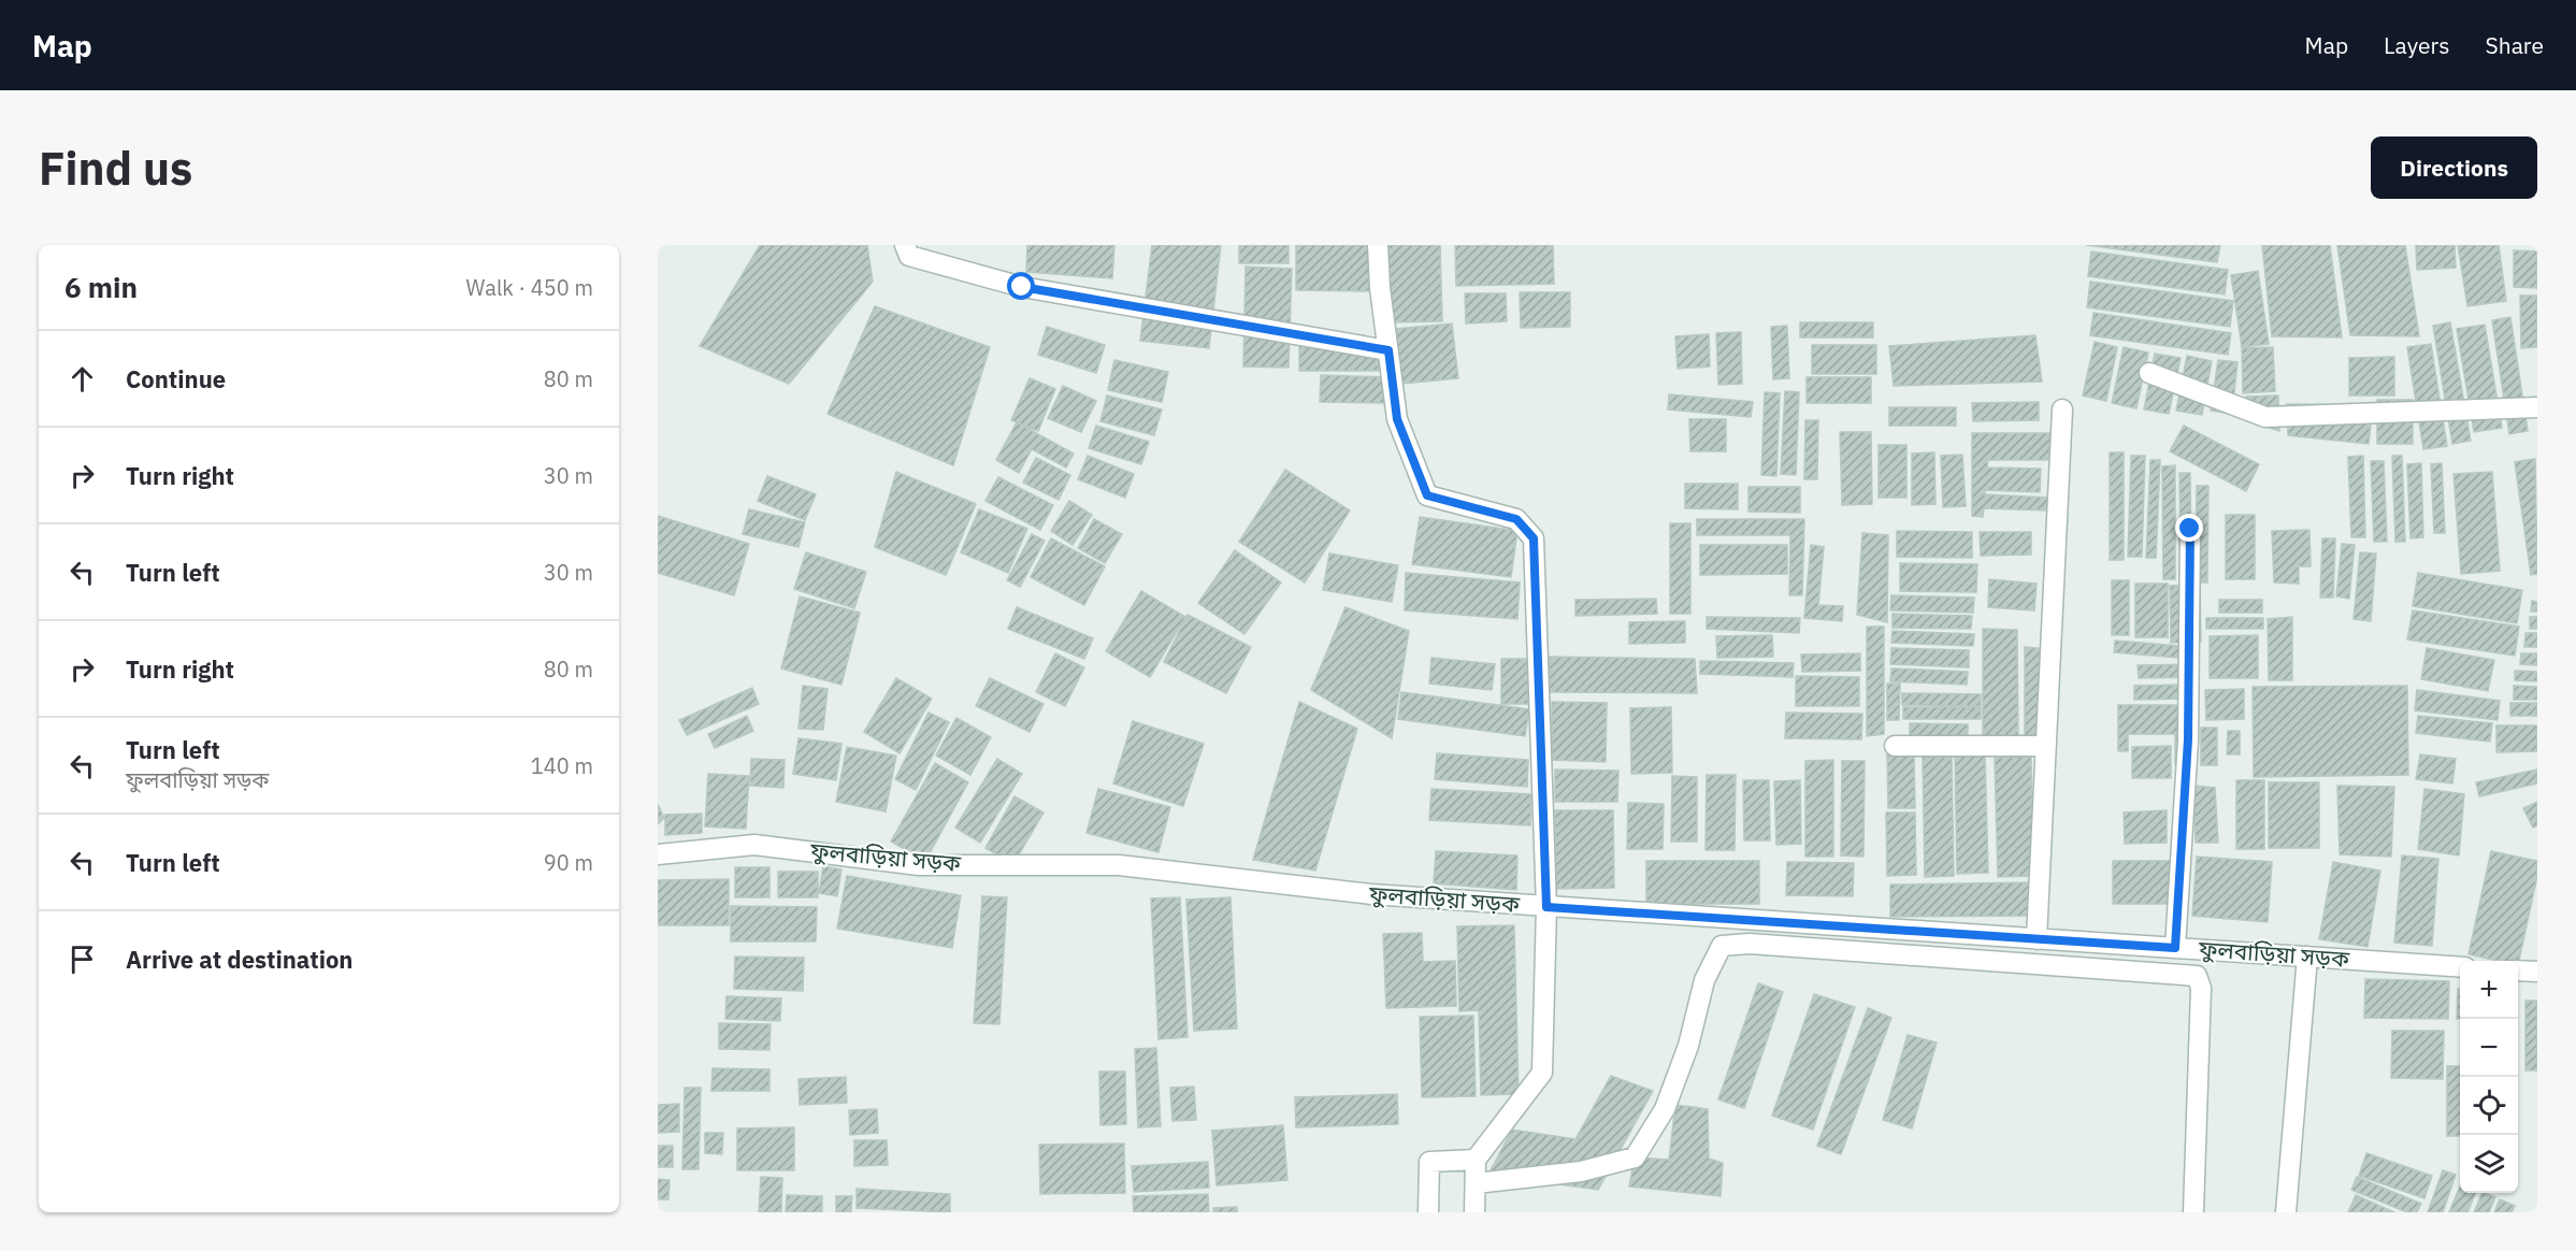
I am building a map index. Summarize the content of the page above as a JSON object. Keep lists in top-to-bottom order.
{
  "streets": {
    "street": ["ফুলবাড়িয়া সড়ক"]
  },
  "page": {
    "header": "Map",
    "nav": ["Map", "Layers", "Share"],
    "buttons": "Directions",
    "title": "Find us",
    "heading": ["6 min", "Walk · 450 m"],
    "list": [
      ["Continue", "80 m"],
      ["Turn right", "30 m"],
      ["Turn left", "30 m"],
      ["Turn right", "80 m"],
      ["Turn left", "ফুলবাড়িয়া সড়ক", "140 m"],
      ["Turn left", "90 m"],
      "Arrive at destination"
    ],
    "map_buttons": ["+", "−"]
  }
}
